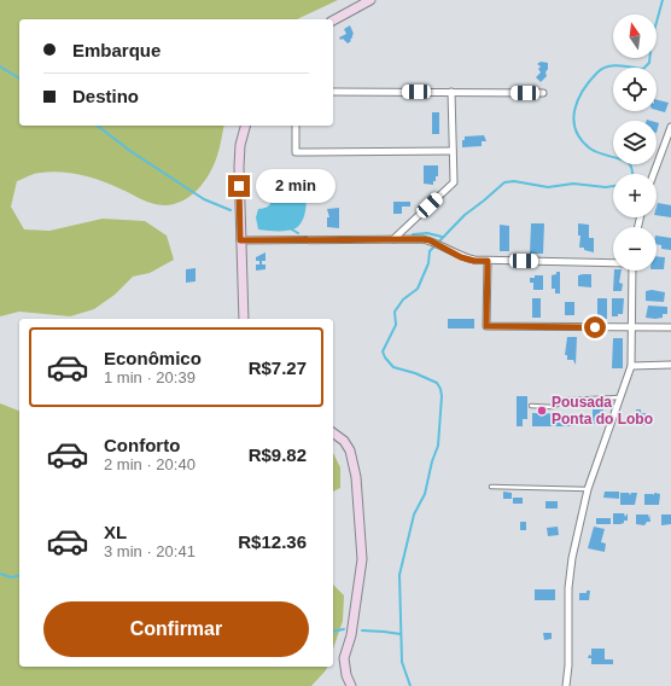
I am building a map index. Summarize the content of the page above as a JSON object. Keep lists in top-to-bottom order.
{
  "places": ["Pousada Ponta do Lobo"],
  "north": "top",
  "page": {
    "map_buttons": ["+", "−"],
    "banner": ["Embarque", "Destino"],
    "bubble": "2 min",
    "list": [
      {
        "name": "Econômico",
        "note": "1 min · 20:39",
        "value": "R$7.27"
      },
      {
        "name": "Conforto",
        "note": "2 min · 20:40",
        "value": "R$9.82"
      },
      {
        "name": "XL",
        "note": "3 min · 20:41",
        "value": "R$12.36"
      }
    ],
    "buttons": "Confirmar"
  }
}
